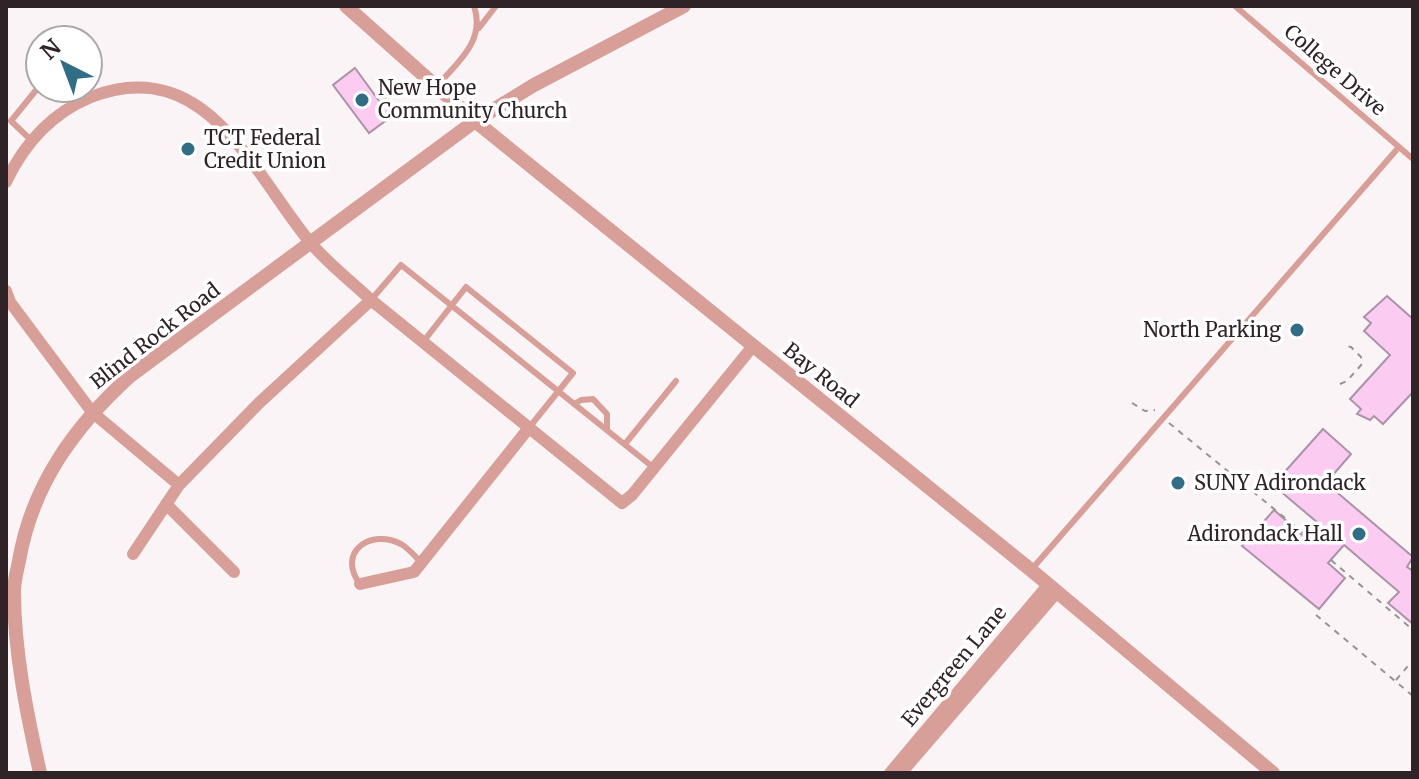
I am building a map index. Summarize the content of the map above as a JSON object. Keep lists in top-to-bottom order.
{
  "streets": {
    "street": ["Blind Rock Road", "Bay Road", "Evergreen Lane"],
    "lane": ["College Drive"]
  },
  "crossings": [
    ["Blind Rock Road", "Bay Road"],
    ["Bay Road", "Evergreen Lane"]
  ],
  "places": [
    "New Hope Community Church",
    "TCT Federal Credit Union",
    "North Parking",
    "SUNY Adirondack",
    "Adirondack Hall"
  ],
  "north": "top left"
}
